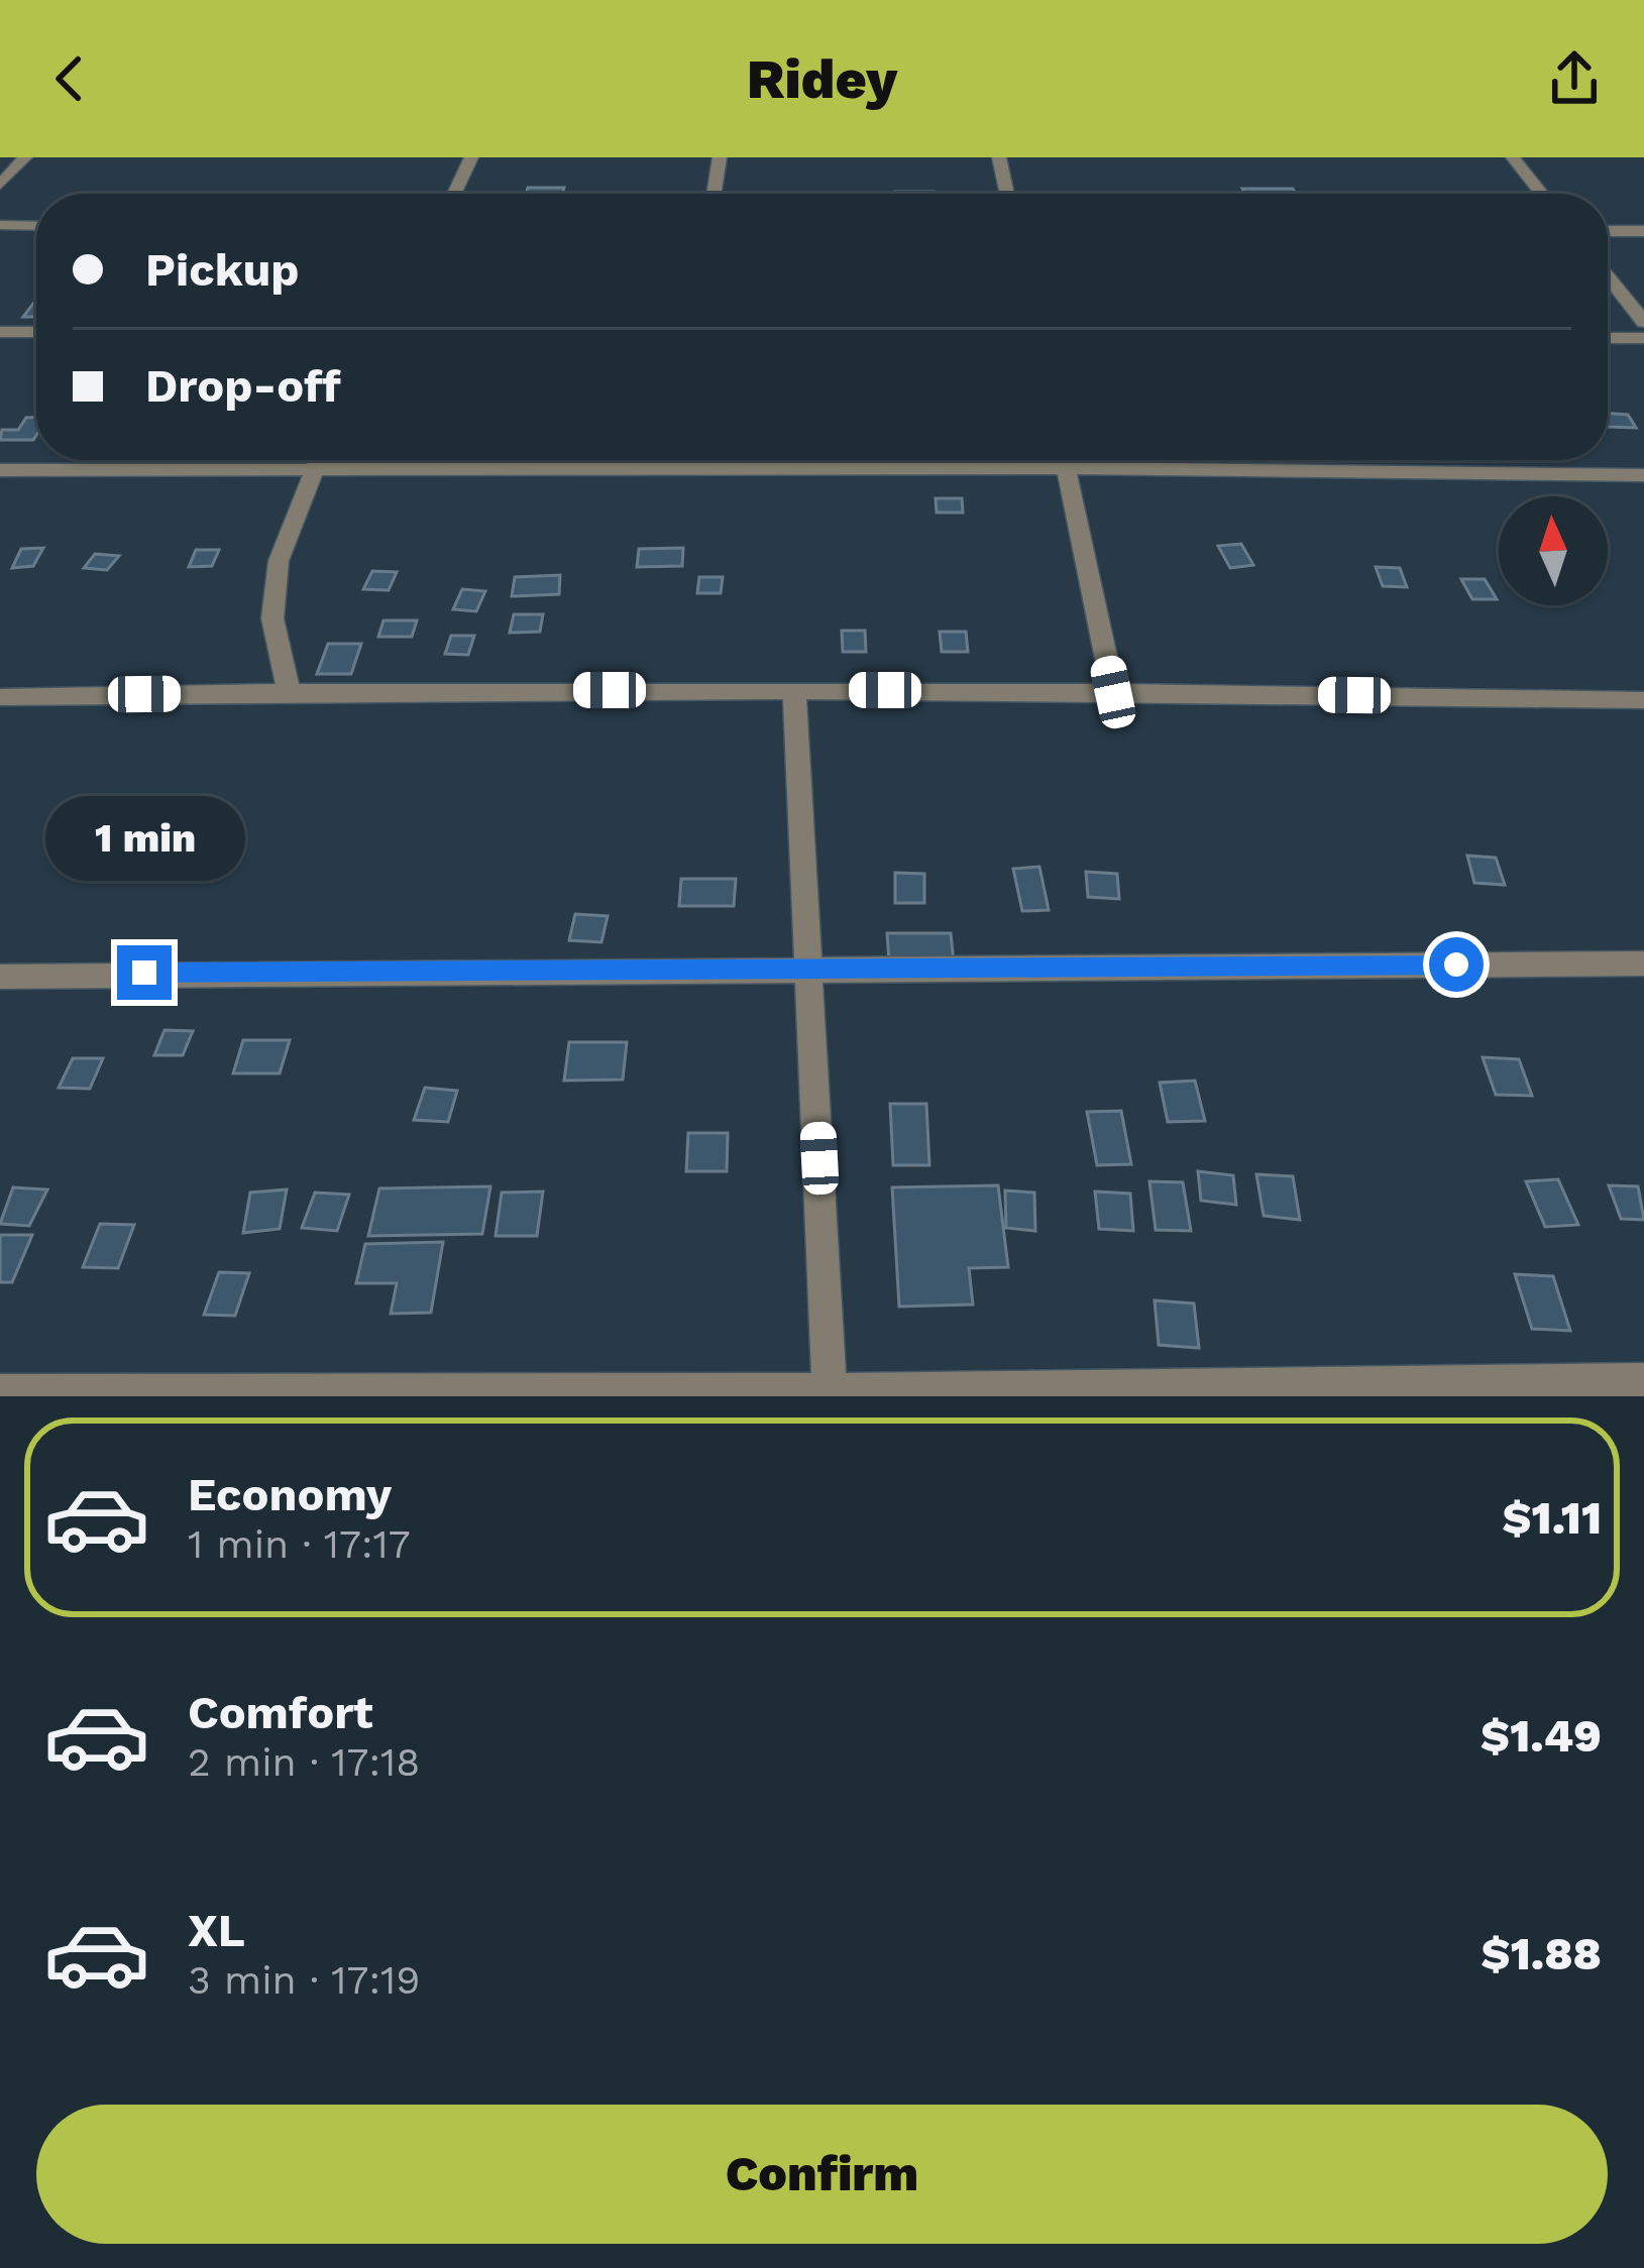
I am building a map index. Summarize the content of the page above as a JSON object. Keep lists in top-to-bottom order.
{
  "north": "top",
  "page": {
    "header": "Ridey",
    "banner": ["Pickup", "Drop-off"],
    "bubble": "1 min",
    "list": [
      {
        "name": "Economy",
        "note": "1 min · 17:17",
        "value": "$1.11"
      },
      {
        "name": "Comfort",
        "note": "2 min · 17:18",
        "value": "$1.49"
      },
      {
        "name": "XL",
        "note": "3 min · 17:19",
        "value": "$1.88"
      }
    ],
    "buttons": "Confirm"
  }
}
